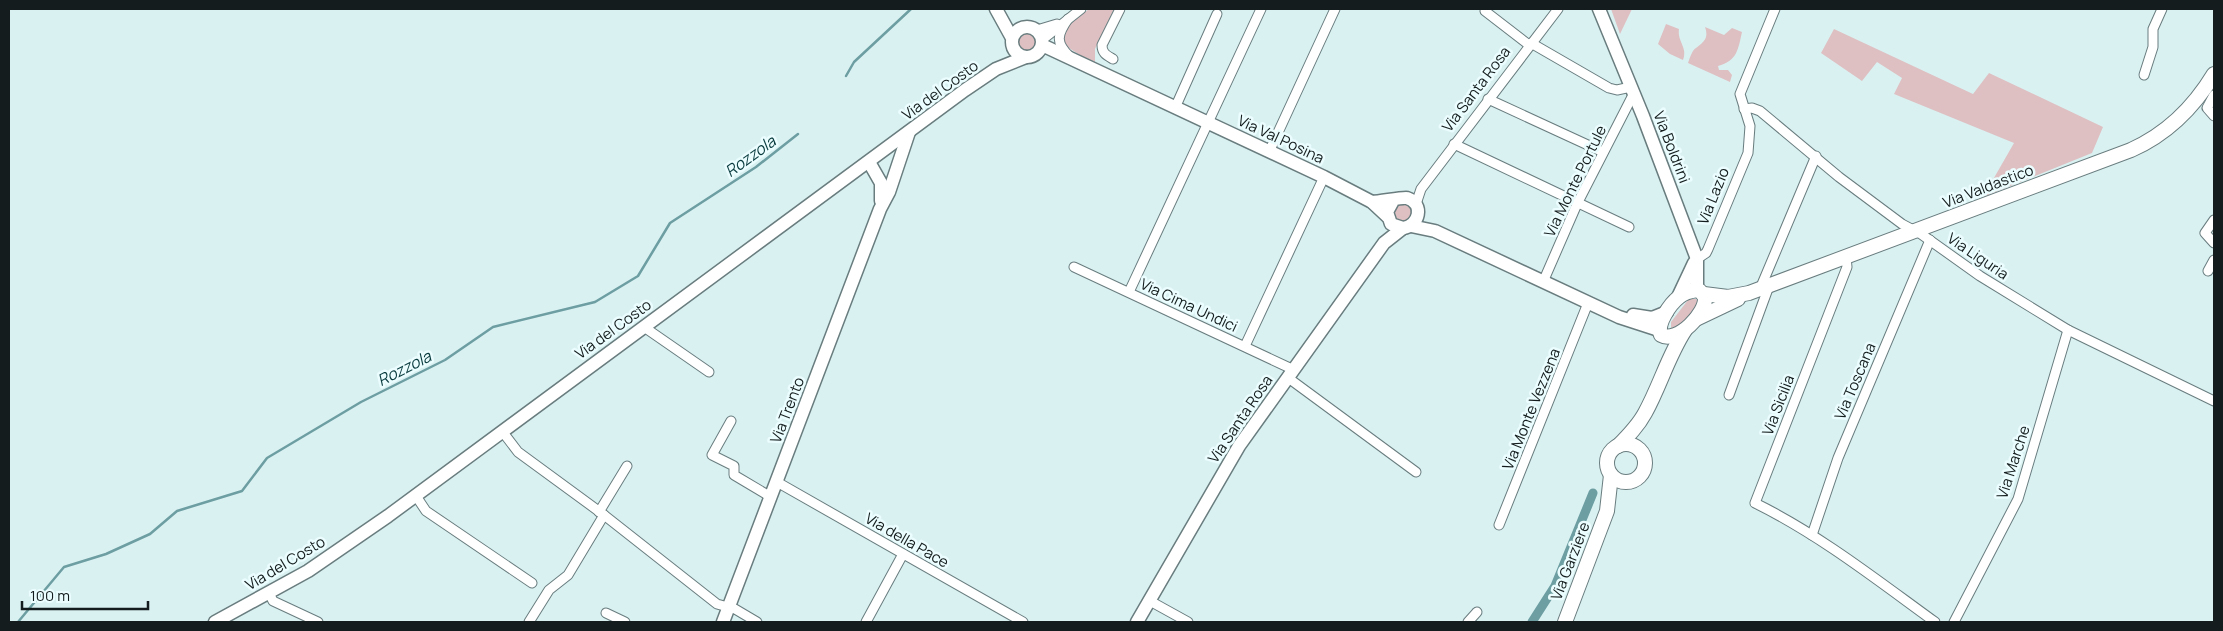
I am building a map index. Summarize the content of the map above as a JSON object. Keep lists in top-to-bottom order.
{
  "streets": {
    "main road": [
      "Via Santa Rosa",
      "Via del Costo",
      "Via Val Posina",
      "Via Boldrini",
      "Via Valdastico",
      "Via Lazio",
      "Via Trento",
      "Via Garziere"
    ],
    "street": [
      "Via Monte Portule",
      "Via Liguria",
      "Via Cima Undici",
      "Via Toscana",
      "Via Sicilia",
      "Via Monte Vezzena",
      "Via Marche",
      "Via della Pace"
    ]
  },
  "crossings": [
    ["Via Santa Rosa", "Via Val Posina"],
    ["Via Santa Rosa", "Via Cima Undici"],
    ["Via del Costo", "Via Val Posina"],
    ["Via del Costo", "Via Trento"],
    ["Via Val Posina", "Via Monte Portule"],
    ["Via Val Posina", "Via Valdastico"],
    ["Via Val Posina", "Via Monte Vezzena"],
    ["Via Val Posina", "Via Garziere"],
    ["Via Boldrini", "Via Monte Portule"],
    ["Via Boldrini", "Via Lazio"],
    ["Via Valdastico", "Via Lazio"],
    ["Via Valdastico", "Via Liguria"],
    ["Via Valdastico", "Via Sicilia"],
    ["Via Valdastico", "Via Garziere"],
    ["Via Lazio", "Via Liguria"],
    ["Via Lazio", "Via Garziere"],
    ["Via Liguria", "Via Toscana"],
    ["Via Liguria", "Via Marche"],
    ["Via Toscana", "Via Sicilia"],
    ["Via Trento", "Via della Pace"]
  ],
  "water": ["Rozzola"],
  "scale_bar": "100 m"
}
